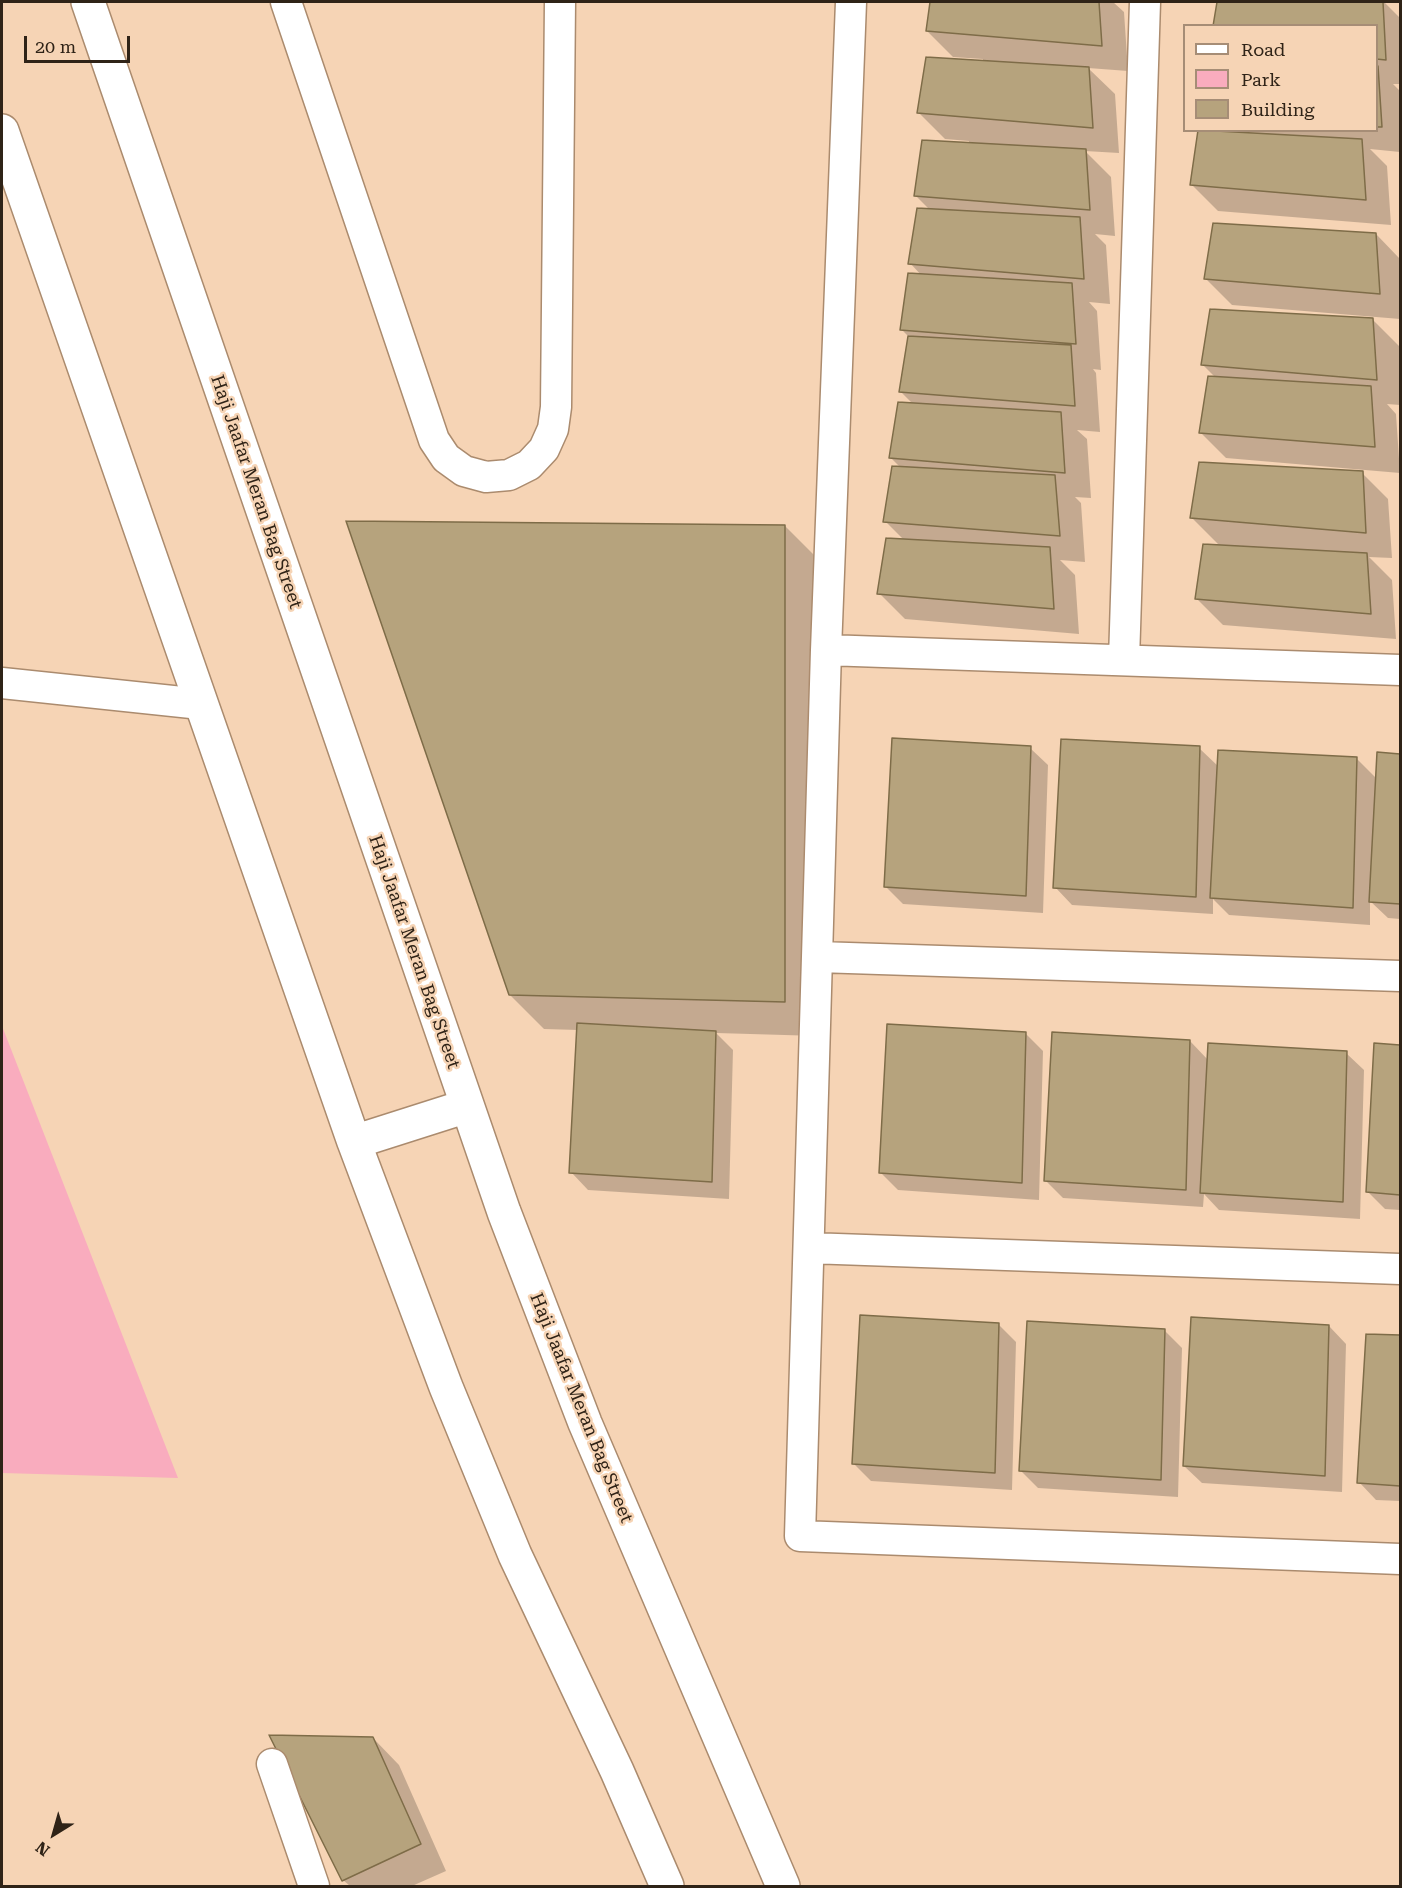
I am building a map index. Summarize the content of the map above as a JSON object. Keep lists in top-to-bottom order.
{
  "streets": {
    "street": ["Haji Jaafar Meran Bag Street"]
  },
  "legend": ["Road", "Park", "Building"],
  "scale_bar": "20 m",
  "north": "bottom left"
}
